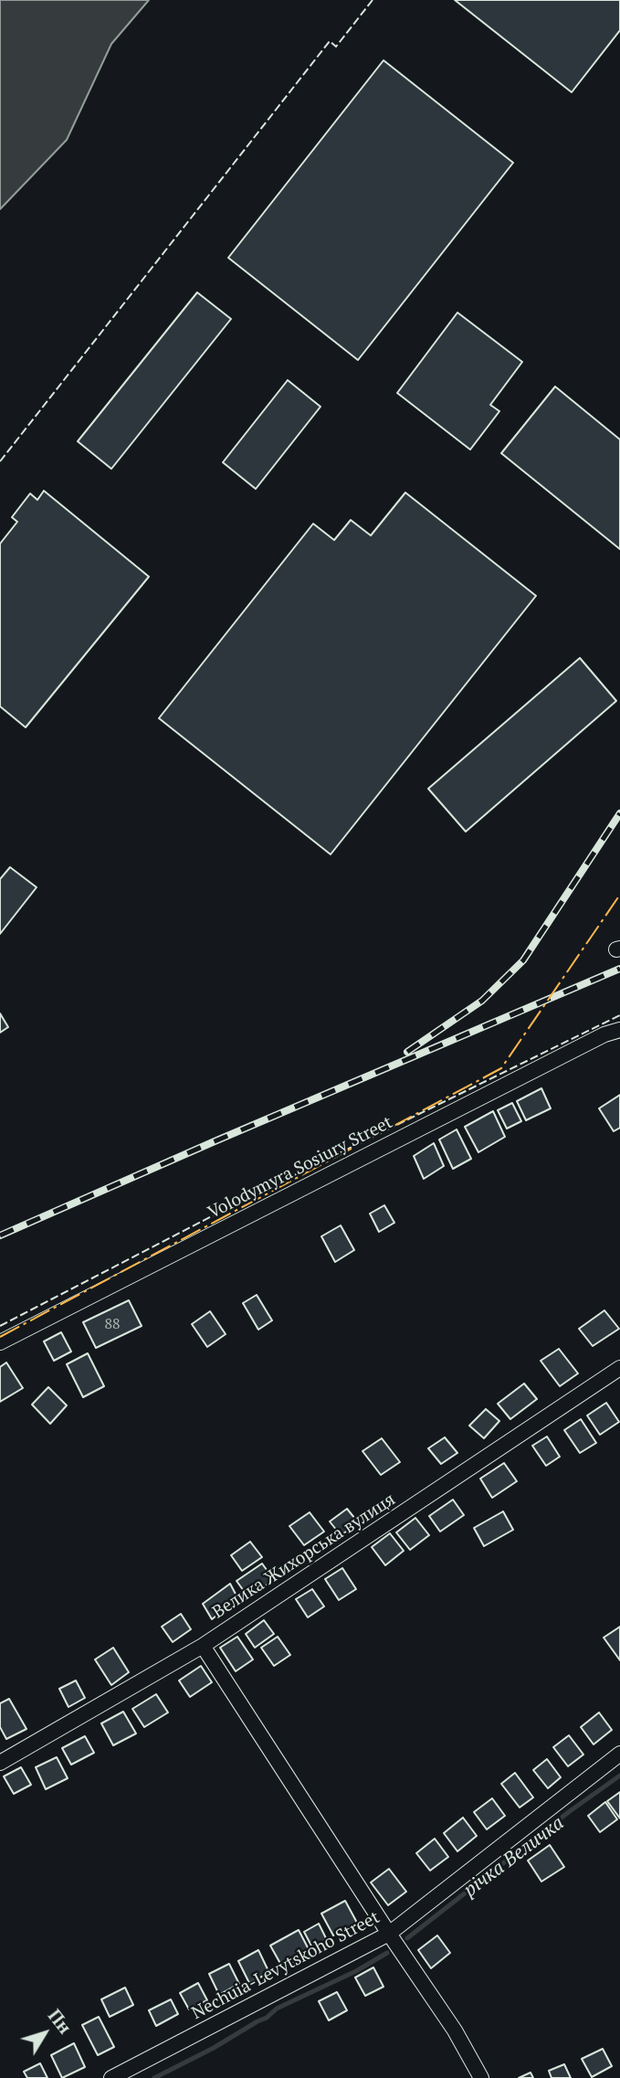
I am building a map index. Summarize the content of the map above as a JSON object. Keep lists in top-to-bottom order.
{
  "streets": {
    "street": ["Volodymyra Sosiury Street", "Велика Жихорська вулиця", "Nechuia-Levytskoho Street"]
  },
  "water": ["річка Величка"],
  "house_numbers": ["88"],
  "north": "top right"
}
